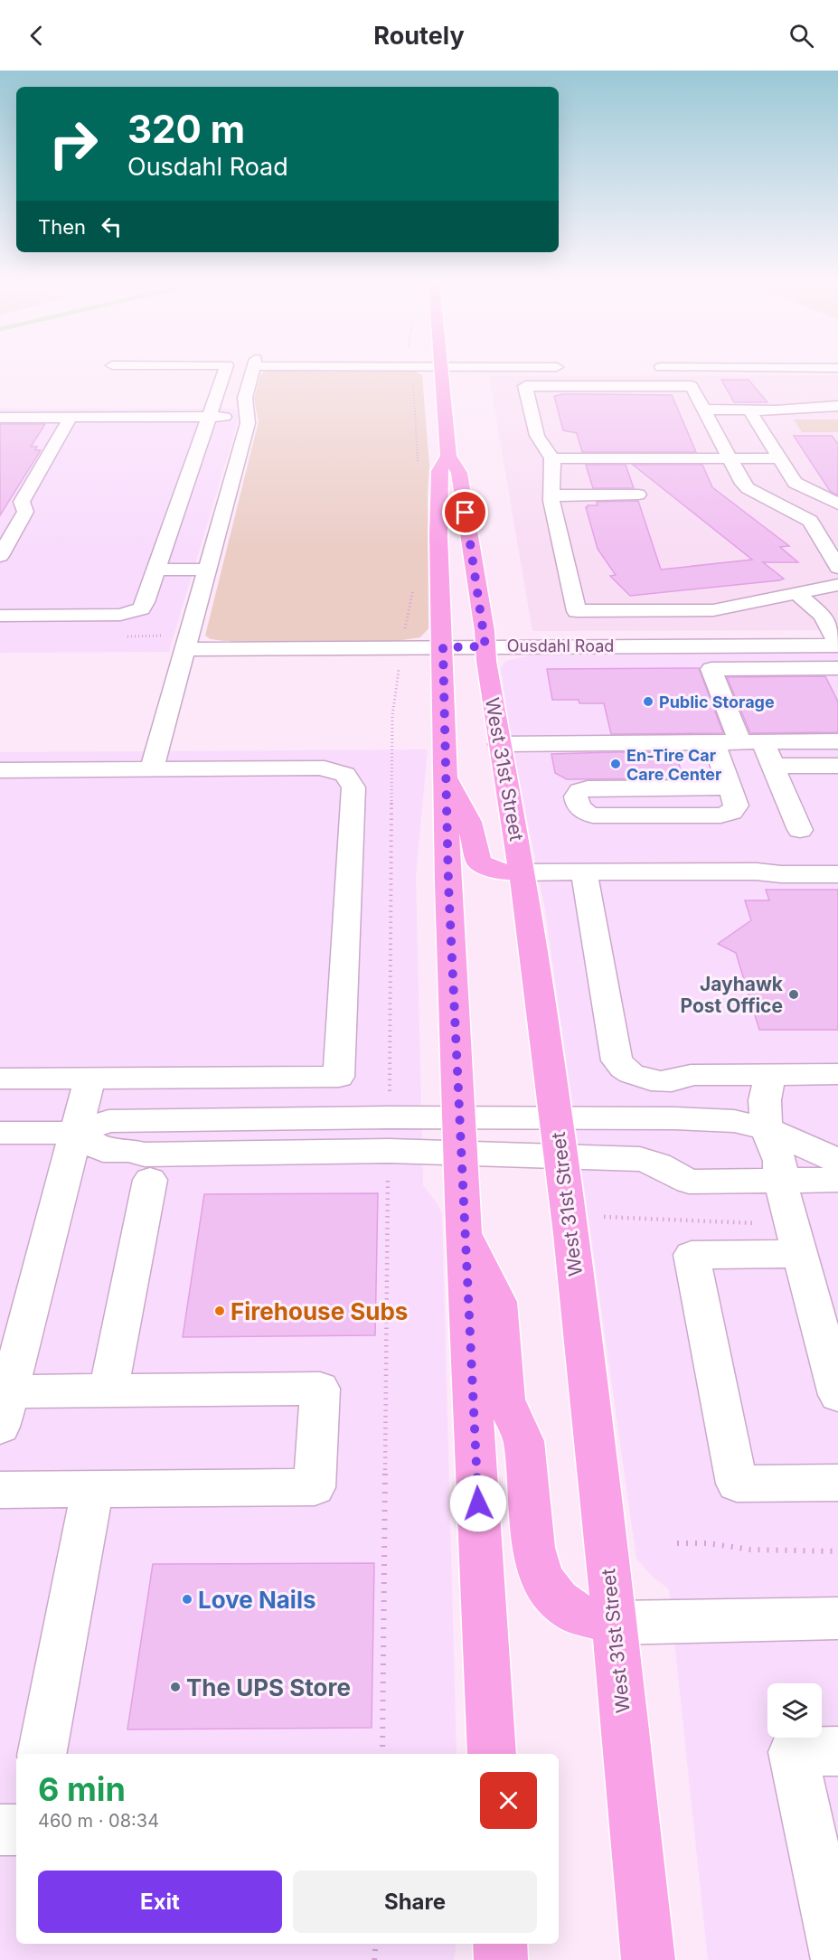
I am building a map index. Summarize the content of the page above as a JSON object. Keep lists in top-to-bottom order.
{
  "streets": {
    "main road": ["West 31st Street"],
    "street": ["Ousdahl Road"]
  },
  "crossings": [
    ["Ousdahl Road", "West 31st Street"]
  ],
  "places": [
    "Public Storage",
    "En-Tire Car Care Center",
    "Jayhawk Post Office",
    "Firehouse Subs",
    "Love Nails",
    "The UPS Store"
  ],
  "page": {
    "header": "Routely",
    "turn": ["320 m", "Ousdahl Road"],
    "then": "Then",
    "heading": ["6 min", "460 m · 08:34"],
    "buttons": ["Exit", "Share"]
  }
}
